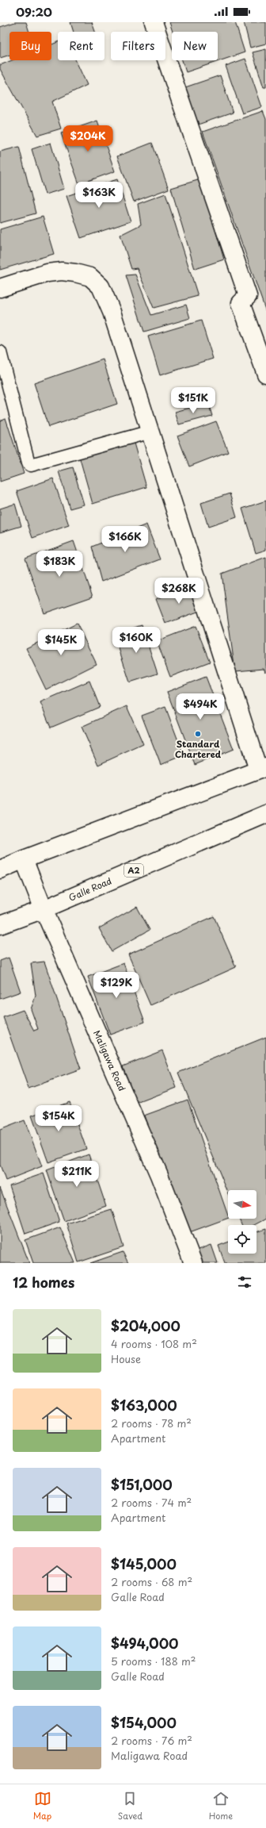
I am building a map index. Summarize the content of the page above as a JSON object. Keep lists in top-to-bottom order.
{
  "streets": {
    "main road": ["A2", "Galle Road", "Maligawa Road"]
  },
  "crossings": [
    ["Galle Road", "Maligawa Road"]
  ],
  "places": ["Standard Chartered"],
  "north": "right",
  "page": {
    "status": "09:20",
    "chip": [
      "Buy",
      "Rent",
      "Filters",
      "New"
    ],
    "price": [
      "$204K",
      "$163K",
      "$151K",
      "$166K",
      "$183K",
      "$268K",
      "$160K",
      "$145K",
      "$494K",
      "$129K",
      "$154K",
      "$211K"
    ],
    "heading": "12 homes",
    "list": [
      {
        "name": "$204,000",
        "note": "4 rooms · 108 m² · House"
      },
      {
        "name": "$163,000",
        "note": "2 rooms · 78 m² · Apartment"
      },
      {
        "name": "$151,000",
        "note": "2 rooms · 74 m² · Apartment"
      },
      {
        "name": "$145,000",
        "note": "2 rooms · 68 m² · Galle Road"
      },
      {
        "name": "$494,000",
        "note": "5 rooms · 188 m² · Galle Road"
      },
      {
        "name": "$154,000",
        "note": "2 rooms · 76 m² · Maligawa Road"
      }
    ],
    "tabs": ["Map", "Saved", "Home"]
  }
}
